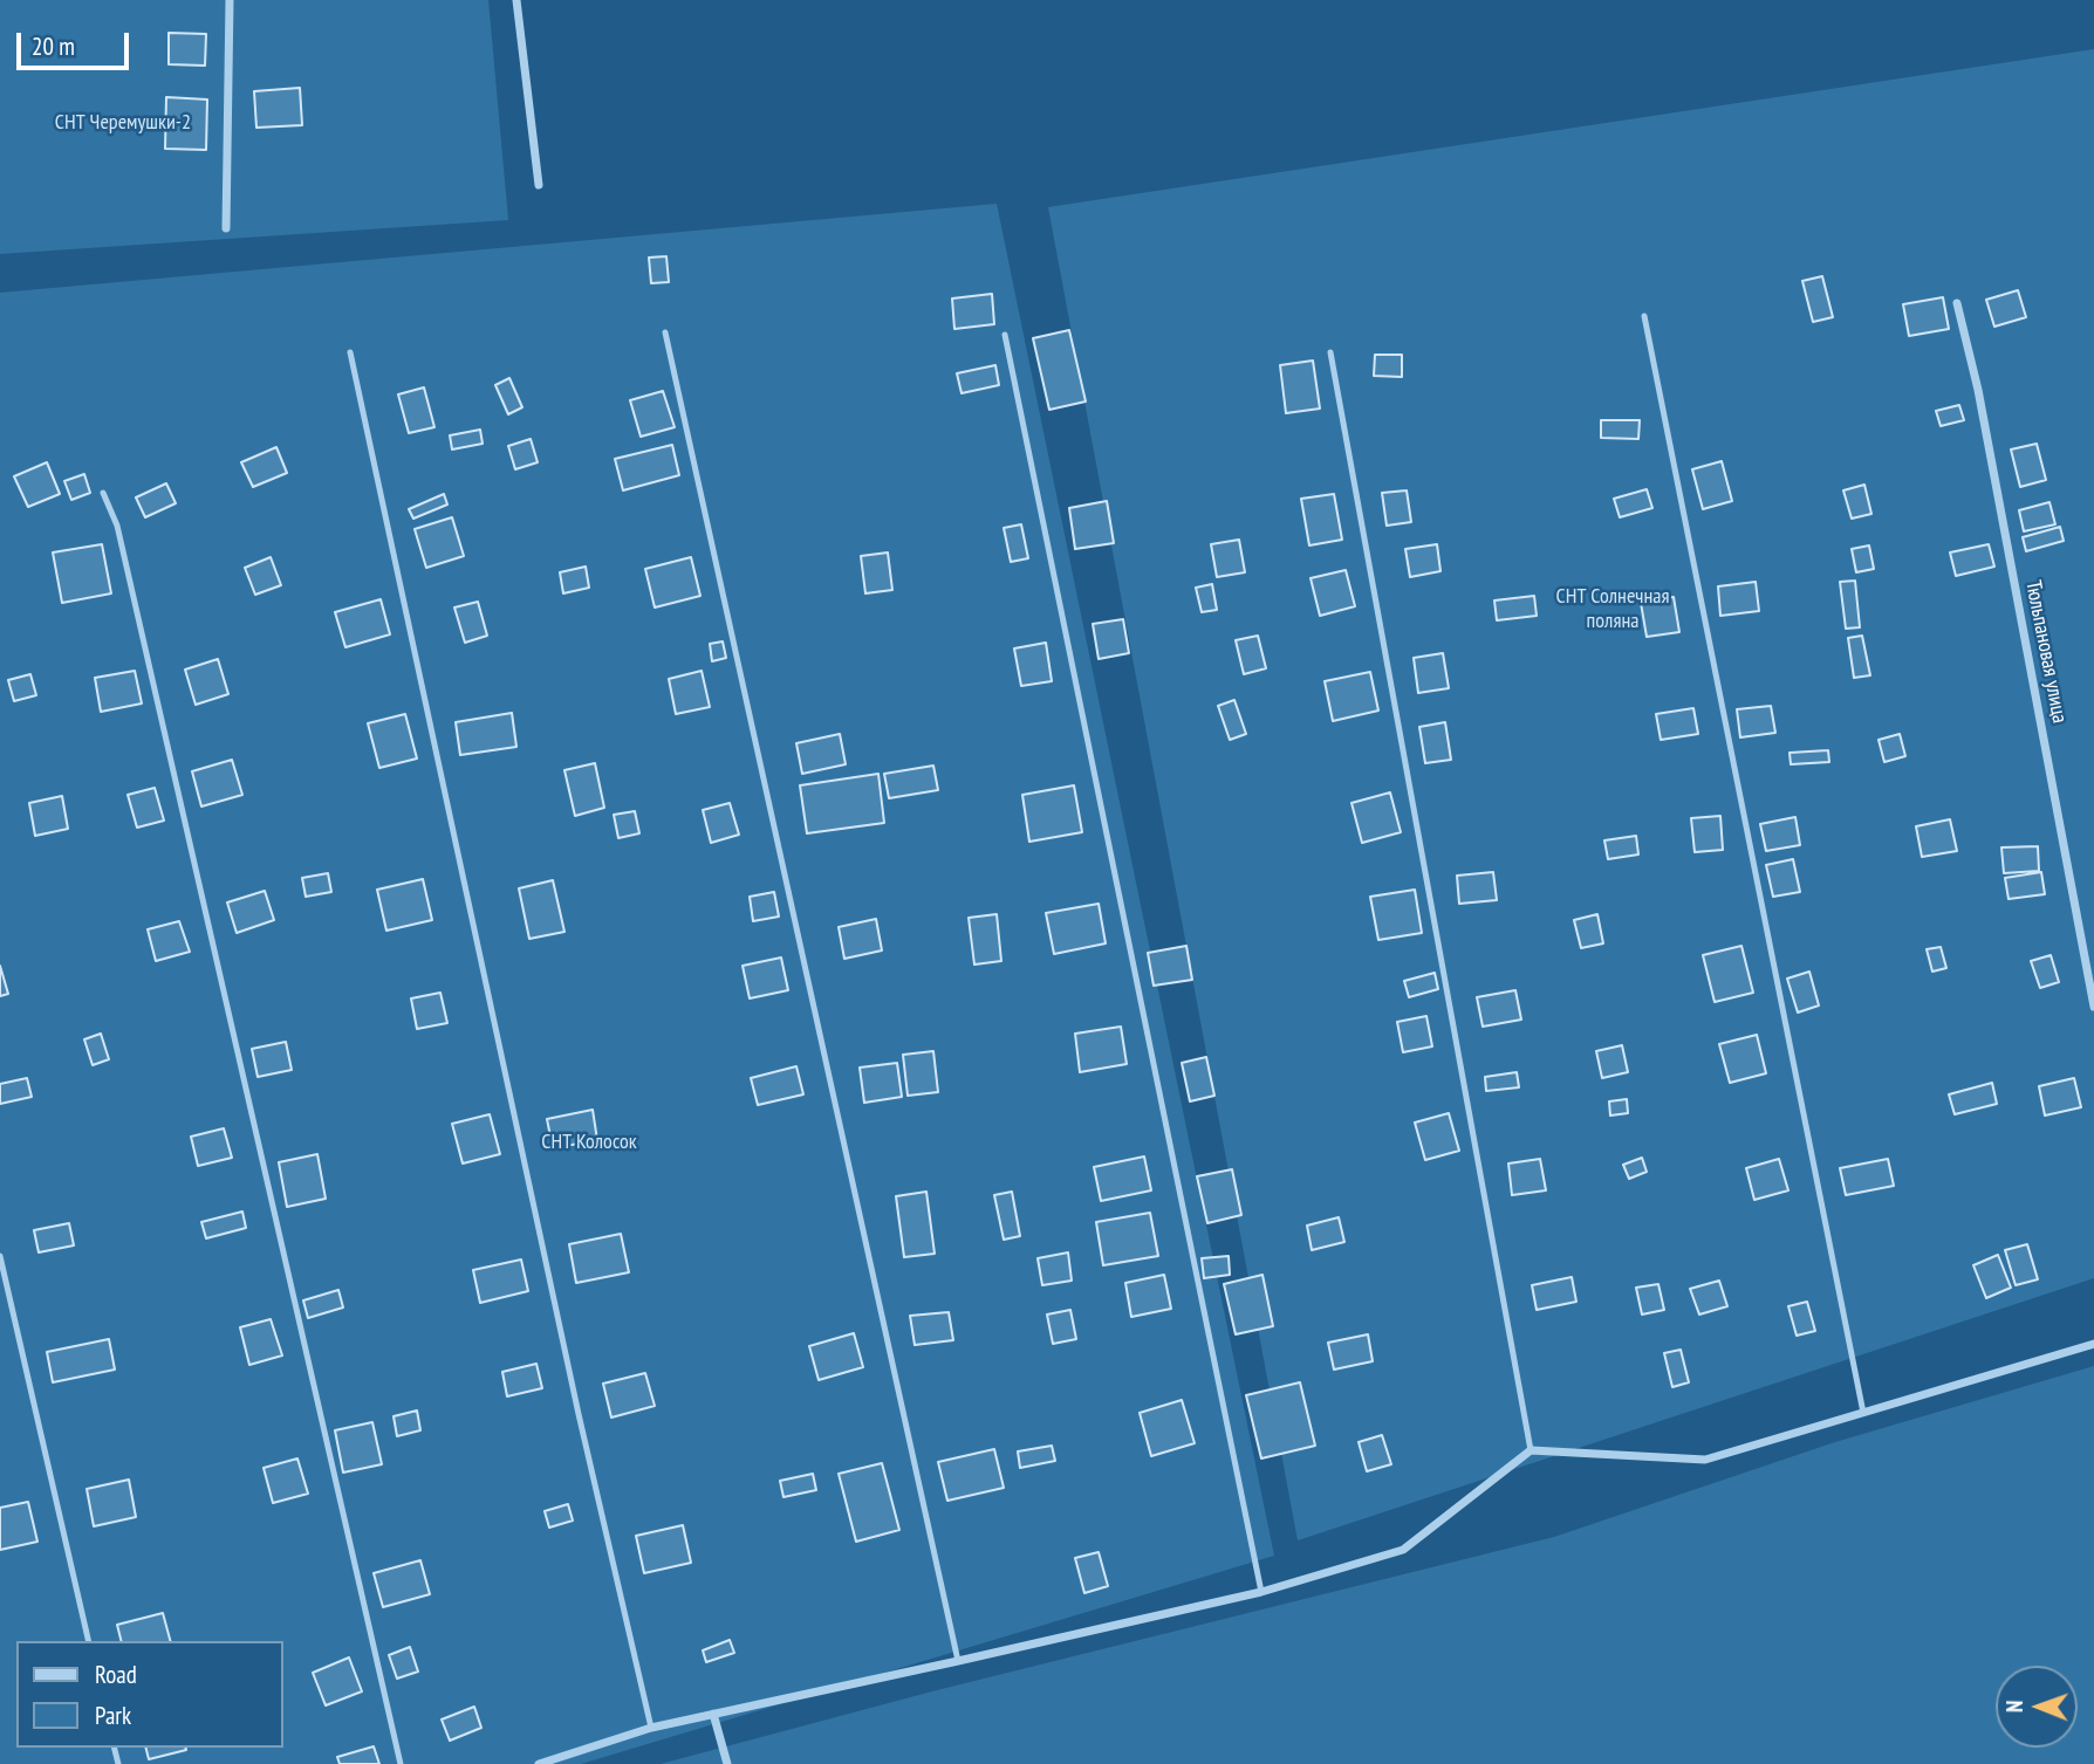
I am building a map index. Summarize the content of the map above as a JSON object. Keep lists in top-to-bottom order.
{
  "streets": {
    "street": ["Тюльпановая улица"]
  },
  "parks": ["СНТ Черемушки-2", "СНТ Солнечная поляна", "СНТ Колосок"],
  "legend": ["Road", "Park"],
  "scale_bar": "20 m",
  "north": "left"
}
